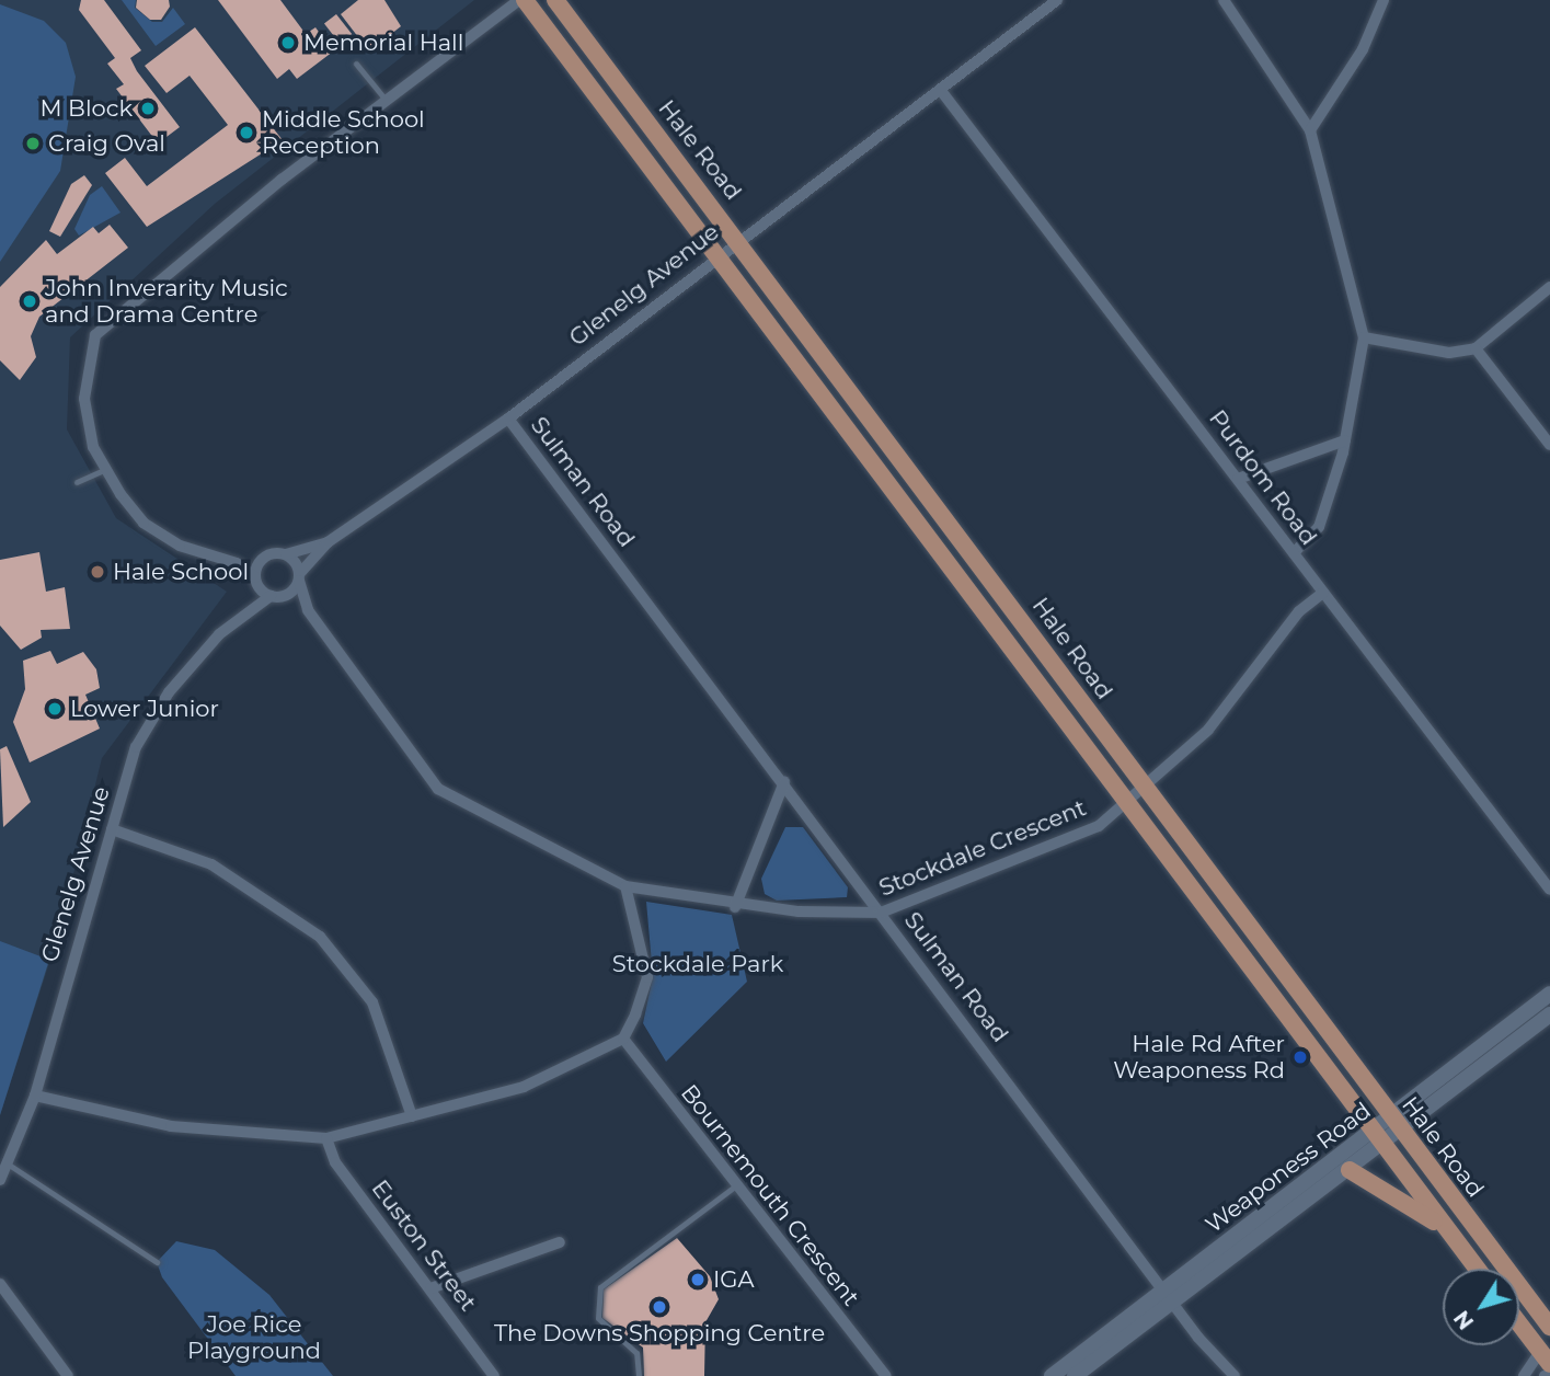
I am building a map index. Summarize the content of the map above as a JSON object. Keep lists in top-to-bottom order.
{
  "streets": {
    "main road": ["Hale Road", "Weaponess Road"],
    "street": [
      "Glenelg Avenue",
      "Purdom Road",
      "Sulman Road",
      "Stockdale Crescent",
      "Bournemouth Crescent",
      "Euston Street"
    ]
  },
  "crossings": [
    ["Hale Road", "Glenelg Avenue"],
    ["Hale Road", "Stockdale Crescent"],
    ["Hale Road", "Weaponess Road"],
    ["Glenelg Avenue", "Purdom Road"],
    ["Glenelg Avenue", "Sulman Road"],
    ["Glenelg Avenue", "Stockdale Crescent"],
    ["Purdom Road", "Stockdale Crescent"],
    ["Sulman Road", "Stockdale Crescent"],
    ["Sulman Road", "Weaponess Road"]
  ],
  "parks": ["Stockdale Park", "Joe Rice Playground"],
  "places": [
    "Memorial Hall",
    "M Block",
    "Middle School Reception",
    "Craig Oval",
    "John Inverarity Music and Drama Centre",
    "Hale School",
    "Lower Junior",
    "Hale Rd After Weaponess Rd",
    "IGA",
    "The Downs Shopping Centre"
  ],
  "north": "bottom left"
}
